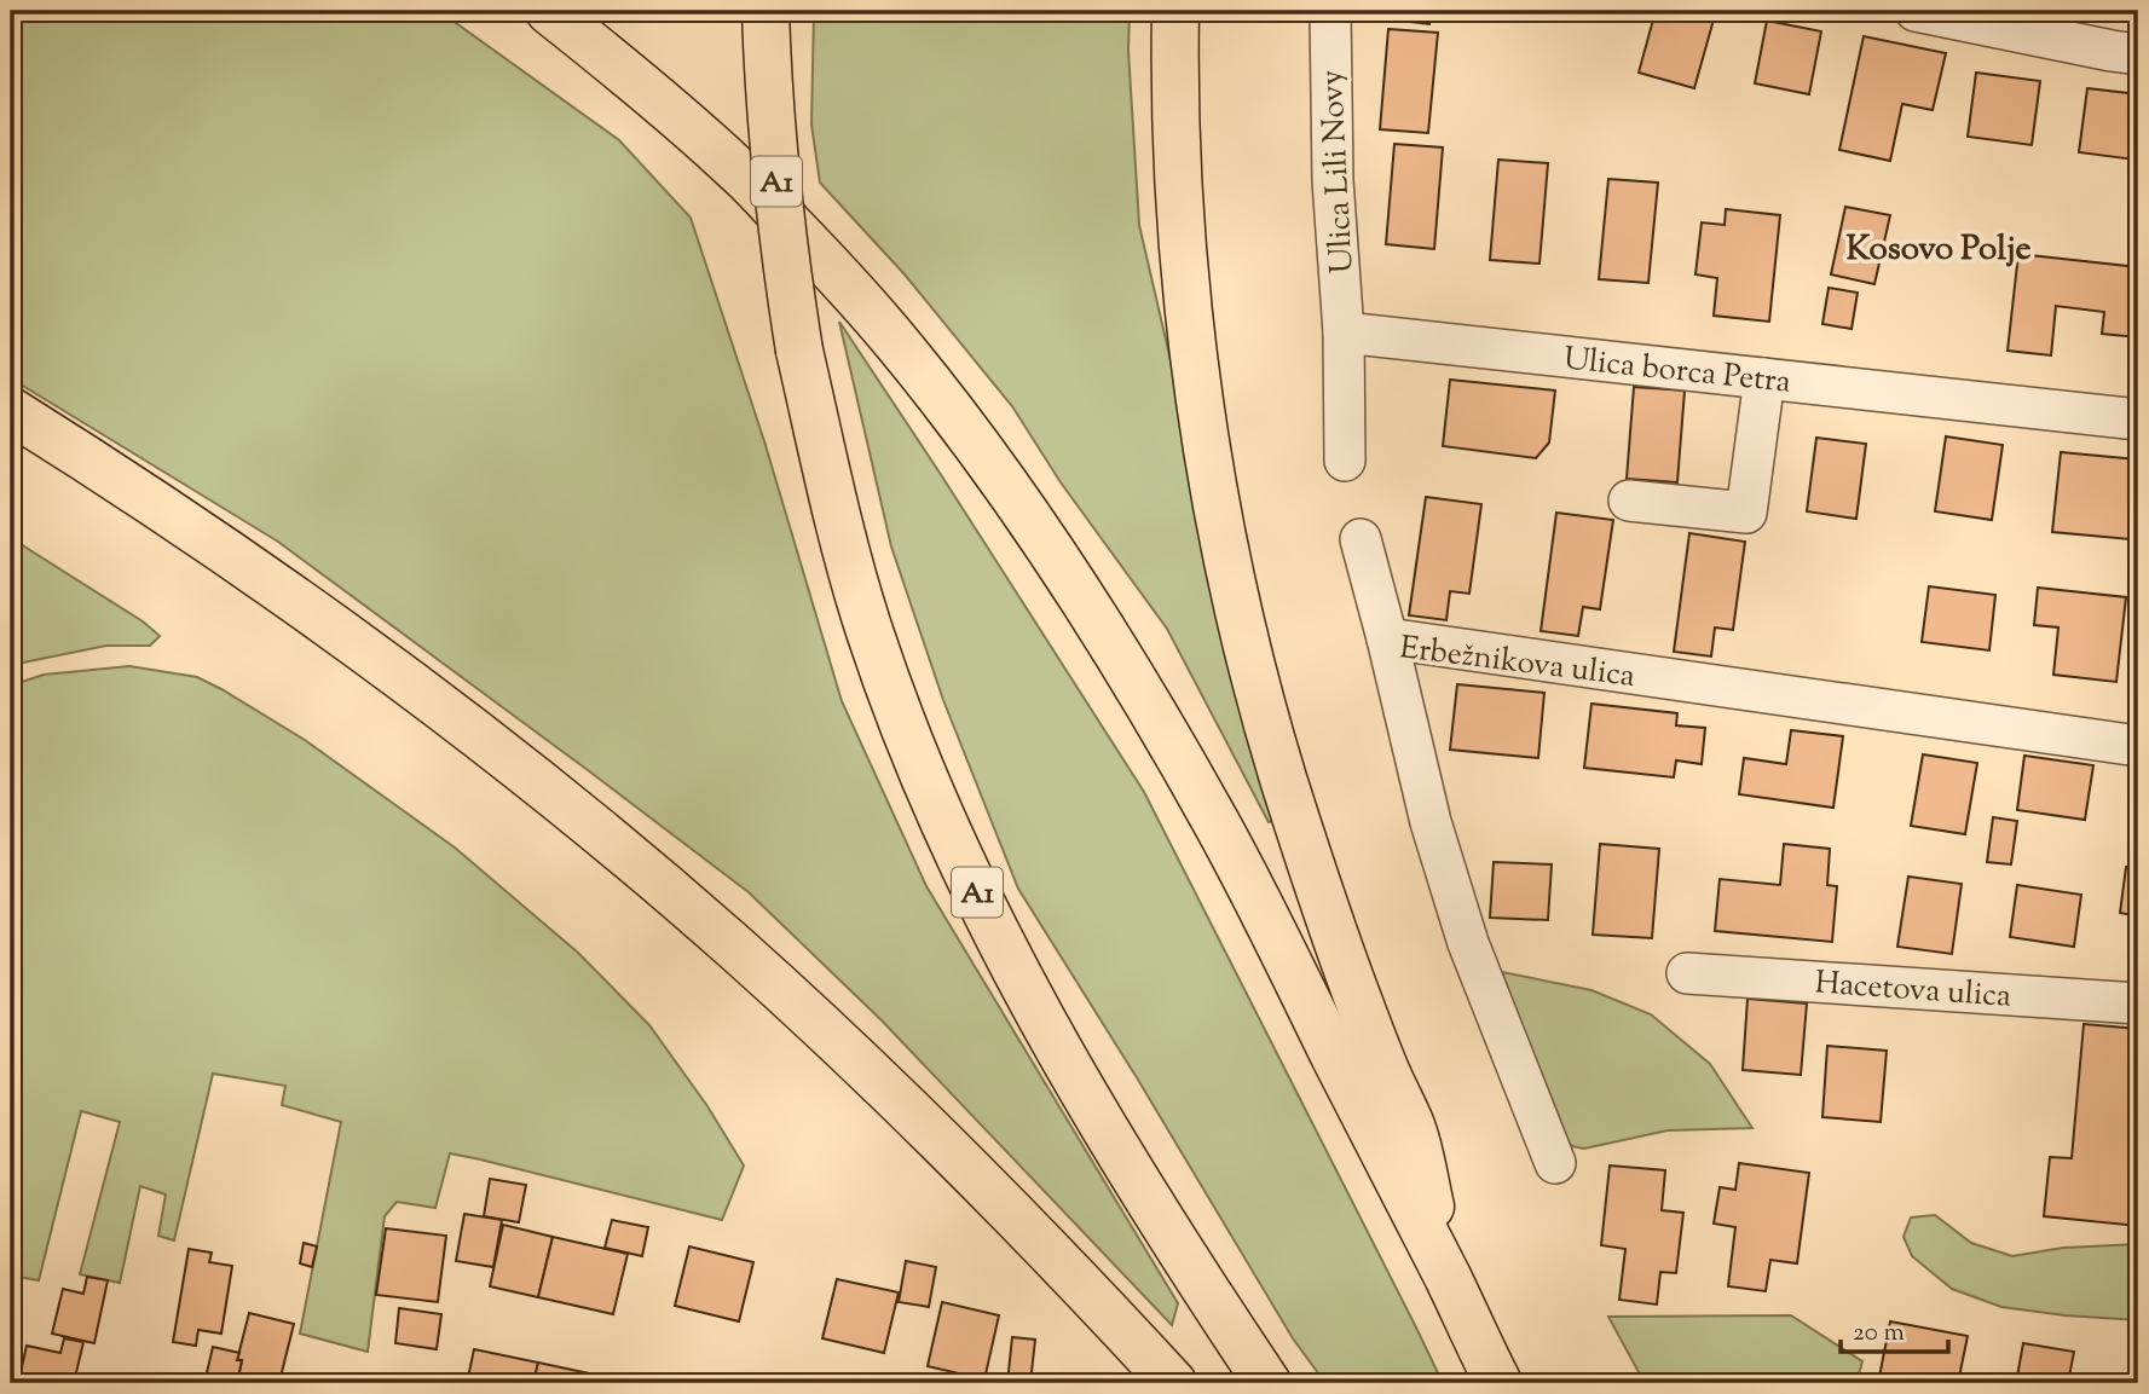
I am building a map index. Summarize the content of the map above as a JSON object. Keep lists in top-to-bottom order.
{
  "streets": {
    "highway": ["A1"],
    "street": [
      "Ulica Lili Novy",
      "Ulica borca Petra",
      "Erbežnikova ulica",
      "Hacetova ulica"
    ]
  },
  "crossings": [
    ["Ulica Lili Novy", "Ulica borca Petra"]
  ],
  "districts": ["Kosovo Polje"],
  "scale_bar": "20 m"
}
